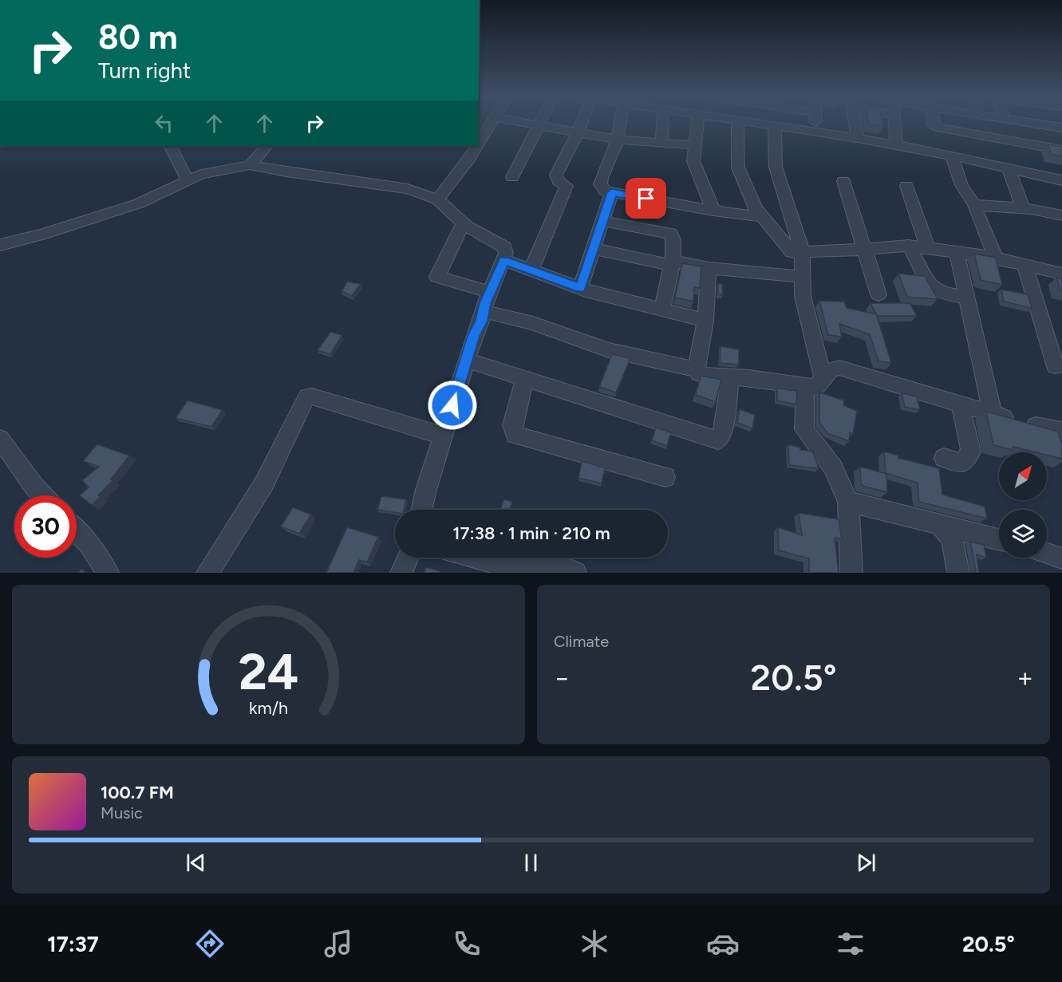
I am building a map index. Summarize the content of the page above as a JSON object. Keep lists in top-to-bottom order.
{
  "north": "top right",
  "page": {
    "turn": ["80 m", "Turn right"],
    "limit": "30",
    "trip": "17:38 · 1 min · 210 m",
    "tile": "Climate",
    "heat": ["−", "20.5°", "+"],
    "song": ["100.7 FM", "Music"],
    "tabs": ["17:37", "20.5°"],
    "gauge": ["24", "km/h"]
  }
}
